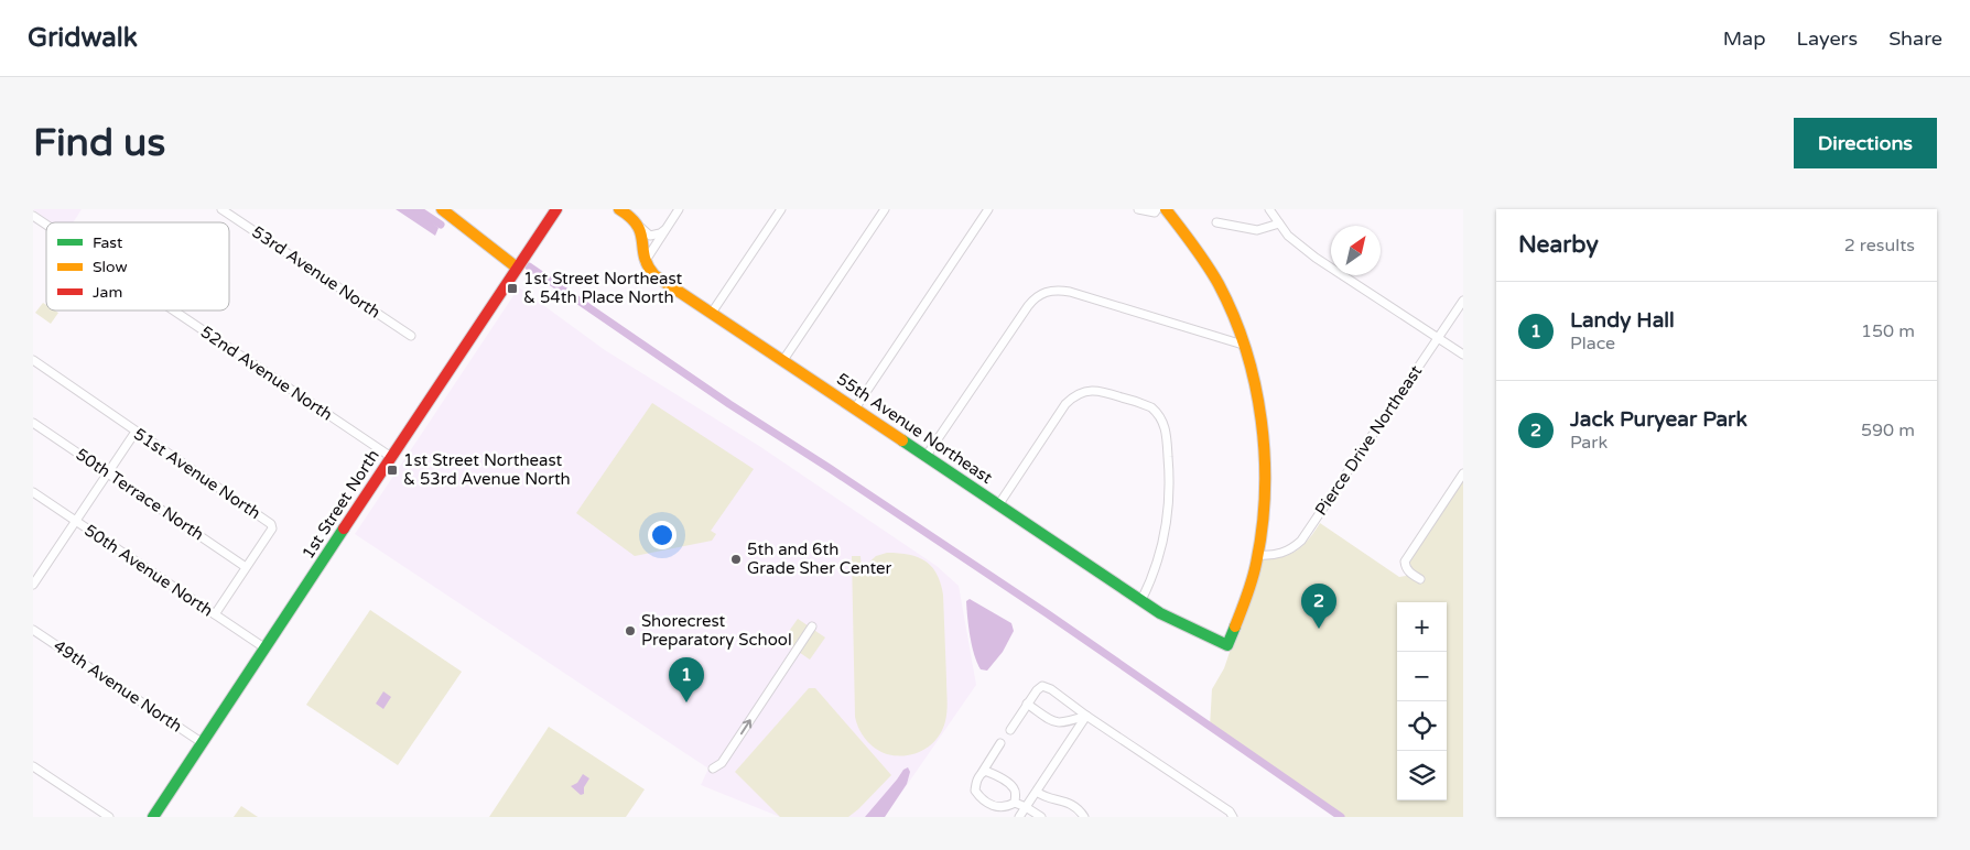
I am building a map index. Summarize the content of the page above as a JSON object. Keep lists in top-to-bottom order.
{
  "streets": {
    "street": [
      "53rd Avenue North",
      "52nd Avenue North",
      "55th Avenue Northeast",
      "Pierce Drive Northeast",
      "51st Avenue North",
      "50th Terrace North",
      "1st Street North",
      "50th Avenue North",
      "49th Avenue North"
    ]
  },
  "crossings": [
    ["52nd Avenue North", "1st Street North"],
    ["55th Avenue Northeast", "Pierce Drive Northeast"],
    ["51st Avenue North", "50th Terrace North"],
    ["51st Avenue North", "50th Avenue North"],
    ["1st Street North", "50th Avenue North"],
    ["1st Street North", "49th Avenue North"]
  ],
  "places": {
    "transit": ["1st Street Northeast & 54th Place North", "1st Street Northeast & 53rd Avenue North"],
    "other": ["5th and 6th Grade Sher Center", "Shorecrest Preparatory School"]
  },
  "legend": ["Fast", "Slow", "Jam"],
  "north": "top right",
  "page": {
    "header": "Gridwalk",
    "nav": ["Map", "Layers", "Share"],
    "buttons": "Directions",
    "title": "Find us",
    "heading": ["Nearby", "2 results"],
    "list": [
      {
        "mark": "1",
        "name": "Landy Hall",
        "note": "Place",
        "value": "150 m"
      },
      {
        "mark": "2",
        "name": "Jack Puryear Park",
        "note": "Park",
        "value": "590 m"
      }
    ],
    "pins": ["2", "1"],
    "map_buttons": ["+", "−"]
  }
}
